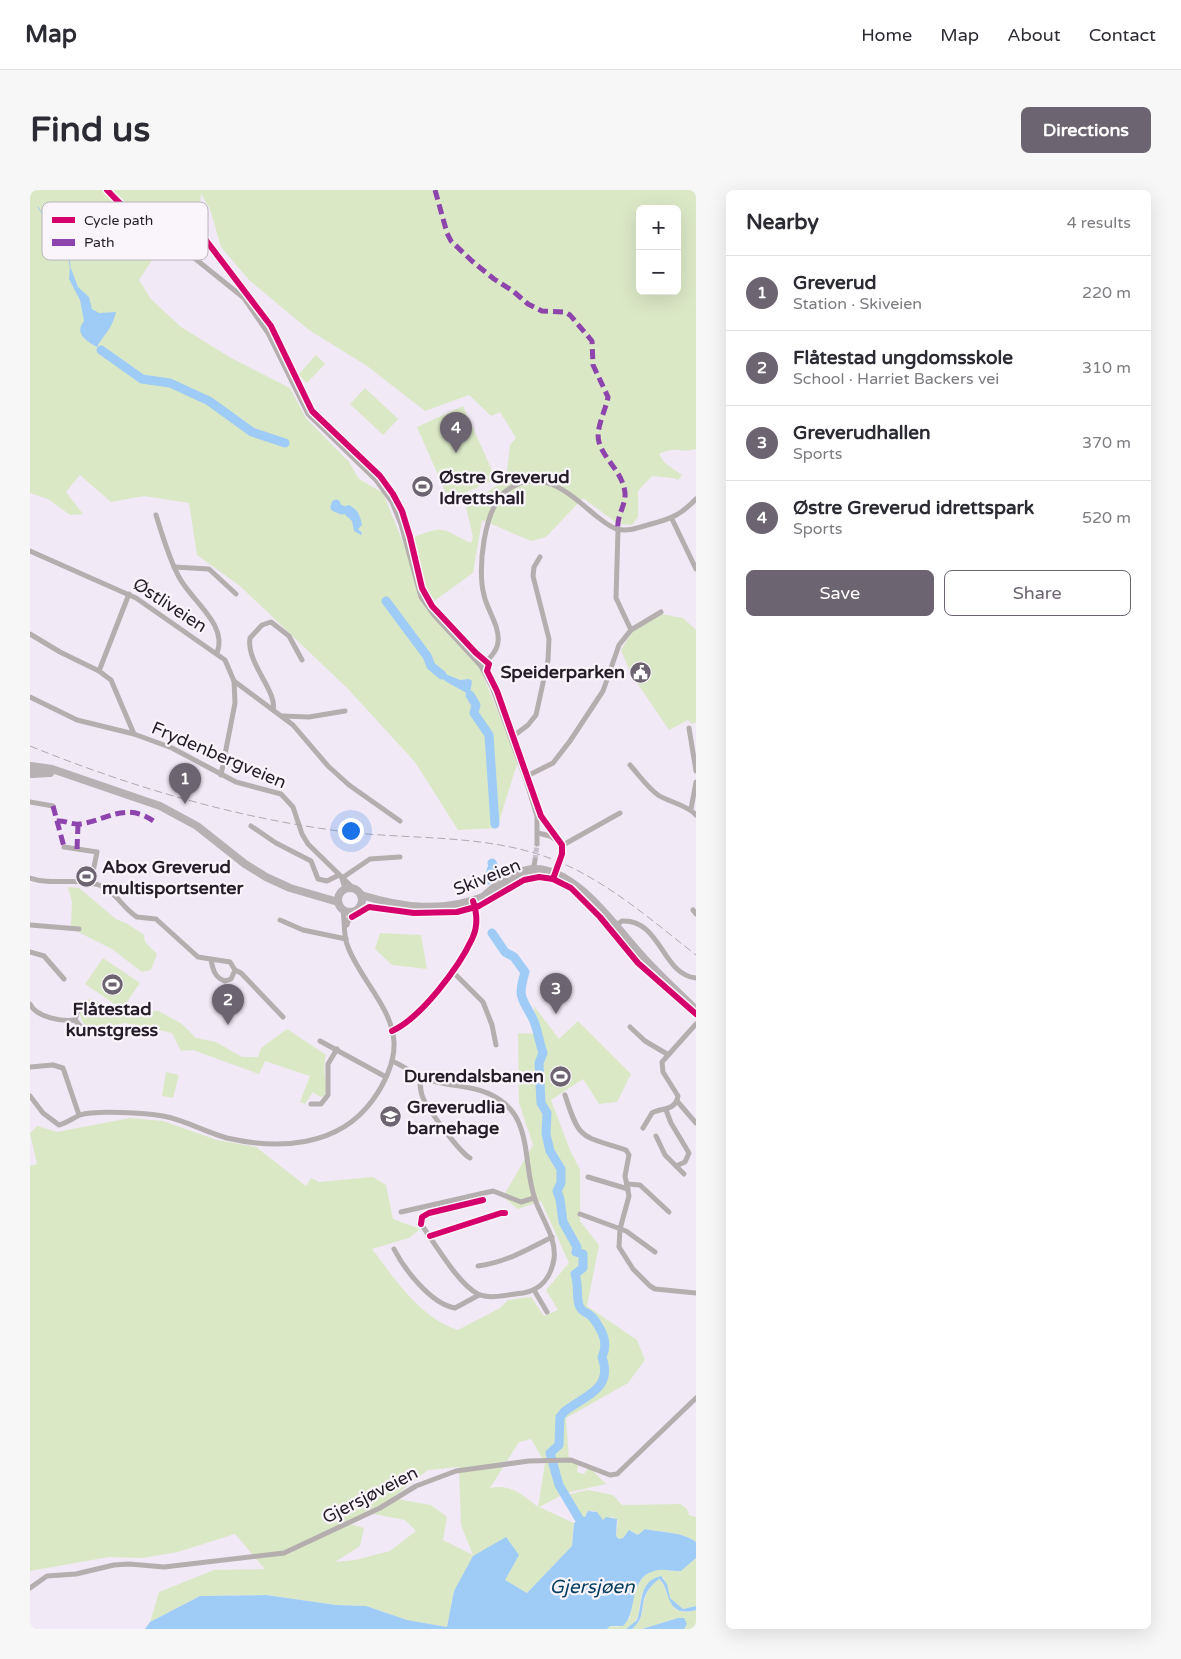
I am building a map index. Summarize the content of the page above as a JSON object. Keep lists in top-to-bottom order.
{
  "streets": {
    "main road": ["Skiveien"],
    "street": ["Østliveien", "Frydenbergveien", "Gjersjøveien"]
  },
  "water": ["Gjersjøen"],
  "places": {
    "sports": [
      "Østre Greverud Idrettshall",
      "Abox Greverud multisportsenter",
      "Flåtestad kunstgress",
      "Durendalsbanen"
    ],
    "public building": ["Speiderparken"],
    "school or university": ["Greverudlia barnehage"]
  },
  "legend": ["Cycle path", "Path"],
  "page": {
    "header": "Map",
    "nav": [
      "Home",
      "Map",
      "About",
      "Contact"
    ],
    "buttons": [
      "Directions",
      ["Save", "Share"]
    ],
    "title": "Find us",
    "heading": ["Nearby", "4 results"],
    "map_buttons": ["+", "−"],
    "list": [
      {
        "mark": "1",
        "name": "Greverud",
        "note": "Station · Skiveien",
        "value": "220 m"
      },
      {
        "mark": "2",
        "name": "Flåtestad ungdomsskole",
        "note": "School · Harriet Backers vei",
        "value": "310 m"
      },
      {
        "mark": "3",
        "name": "Greverudhallen",
        "note": "Sports",
        "value": "370 m"
      },
      {
        "mark": "4",
        "name": "Østre Greverud idrettspark",
        "note": "Sports",
        "value": "520 m"
      }
    ],
    "pins": [
      "4",
      "1",
      "3",
      "2"
    ]
  }
}
